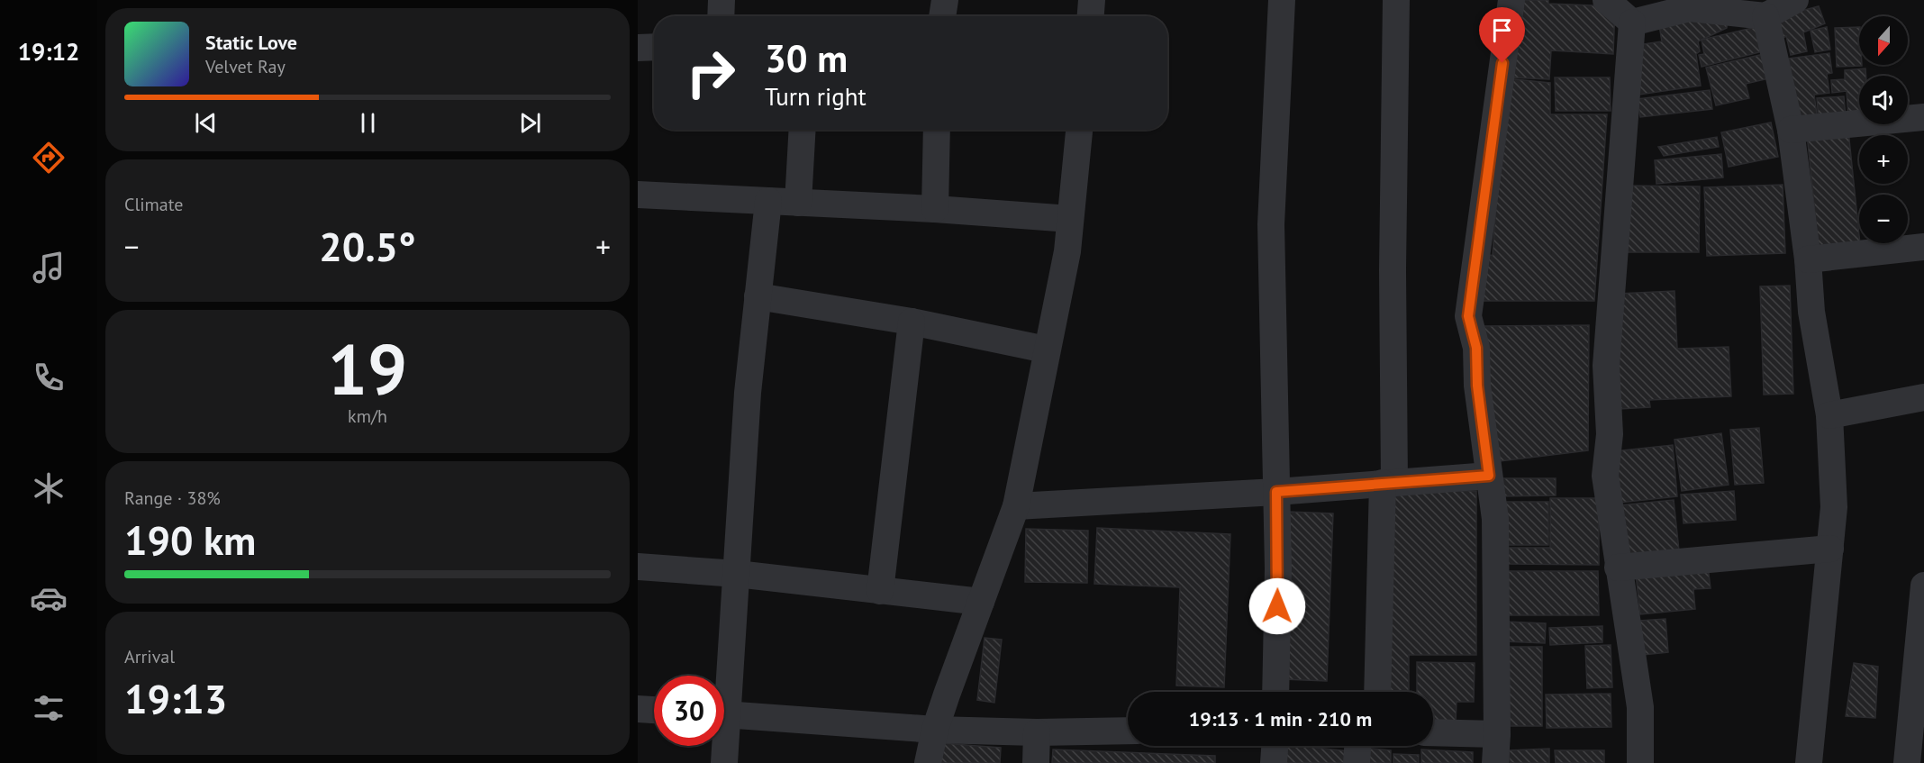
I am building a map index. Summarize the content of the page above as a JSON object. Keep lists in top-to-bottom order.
{
  "north": "bottom",
  "page": {
    "tabs": "19:12",
    "map_buttons": ["+", "−"],
    "turn": ["30 m", "Turn right"],
    "song": ["Static Love", "Velvet Ray"],
    "tile": [
      "Climate",
      ["19", "km/h"],
      ["Range · 38%", "190 km"],
      ["Arrival", "19:13"]
    ],
    "heat": ["−", "20.5°", "+"],
    "limit": "30",
    "trip": "19:13 · 1 min · 210 m"
  }
}
